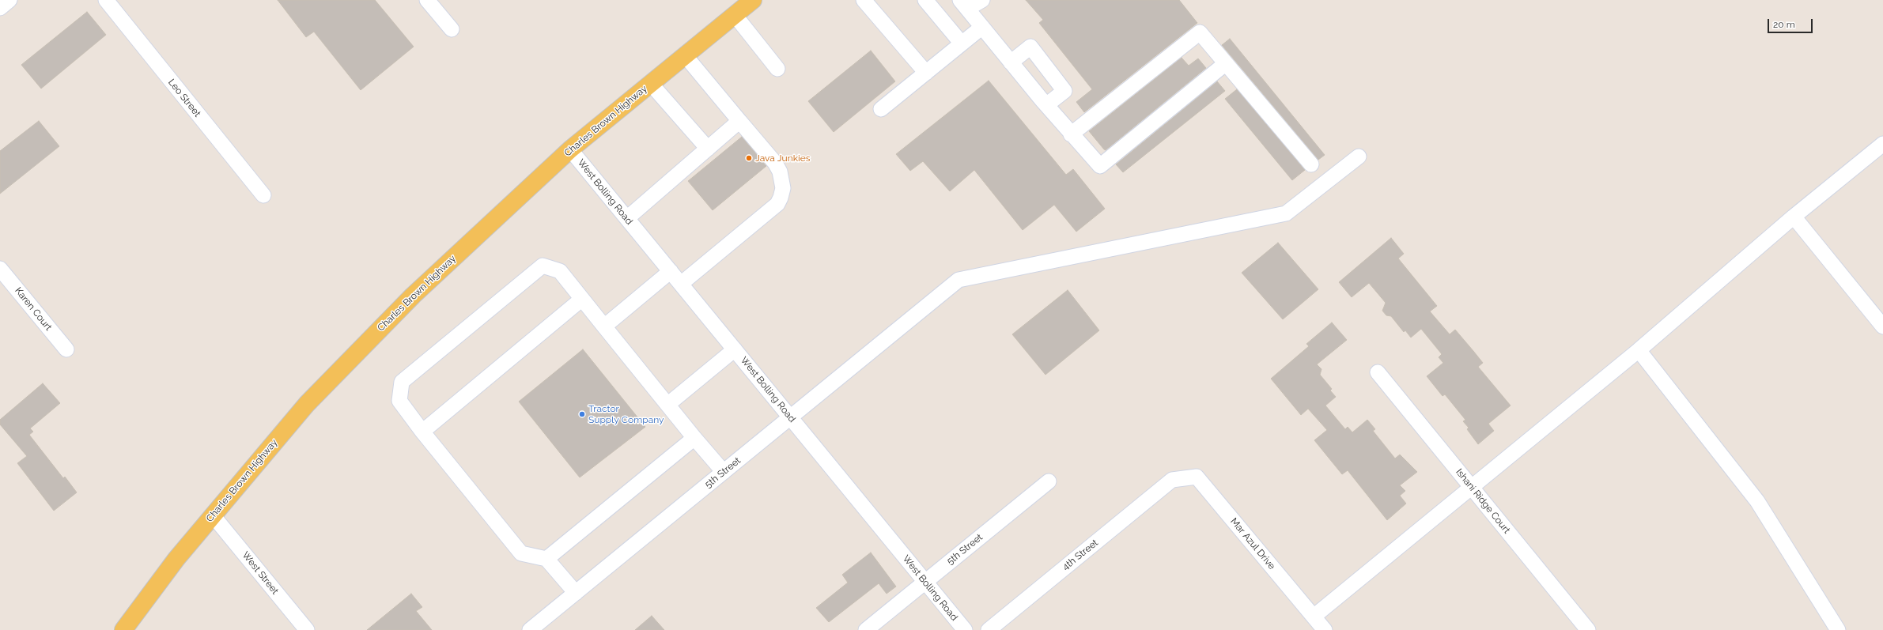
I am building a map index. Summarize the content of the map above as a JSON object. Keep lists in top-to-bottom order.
{
  "streets": {
    "main road": ["Charles Brown Highway"],
    "street": [
      "Leo Street",
      "West Bolling Road",
      "Karen Court",
      "5th Street",
      "Ishani Ridge Court",
      "Mar Azul Drive",
      "4th Street",
      "West Street"
    ]
  },
  "crossings": [
    ["Charles Brown Highway", "West Bolling Road"],
    ["Charles Brown Highway", "West Street"],
    ["West Bolling Road", "5th Street"],
    ["Mar Azul Drive", "4th Street"]
  ],
  "places": ["Java Junkies", "Tractor Supply Company"],
  "scale_bar": "20 m"
}
